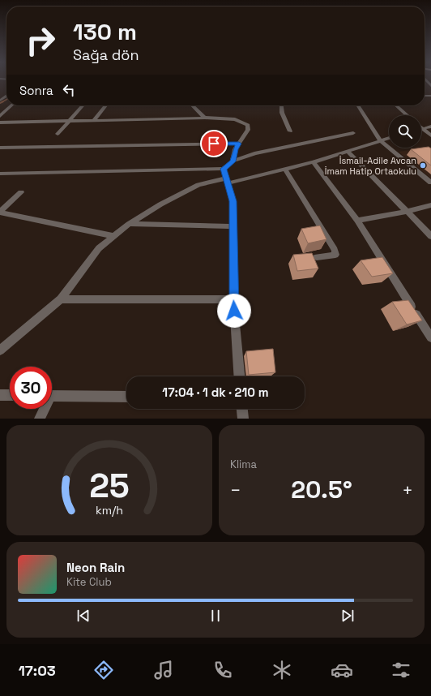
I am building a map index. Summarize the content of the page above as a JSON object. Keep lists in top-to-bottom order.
{
  "places": ["İsmail-Adile Avcan İmam Hatip Ortaokulu"],
  "page": {
    "turn": ["130 m", "Sağa dön"],
    "then": "Sonra",
    "limit": "30",
    "trip": "17:04 · 1 dk · 210 m",
    "tile": "Klima",
    "heat": ["−", "20.5°", "+"],
    "song": ["Neon Rain", "Kite Club"],
    "tabs": "17:03",
    "gauge": ["25", "km/h"]
  }
}
